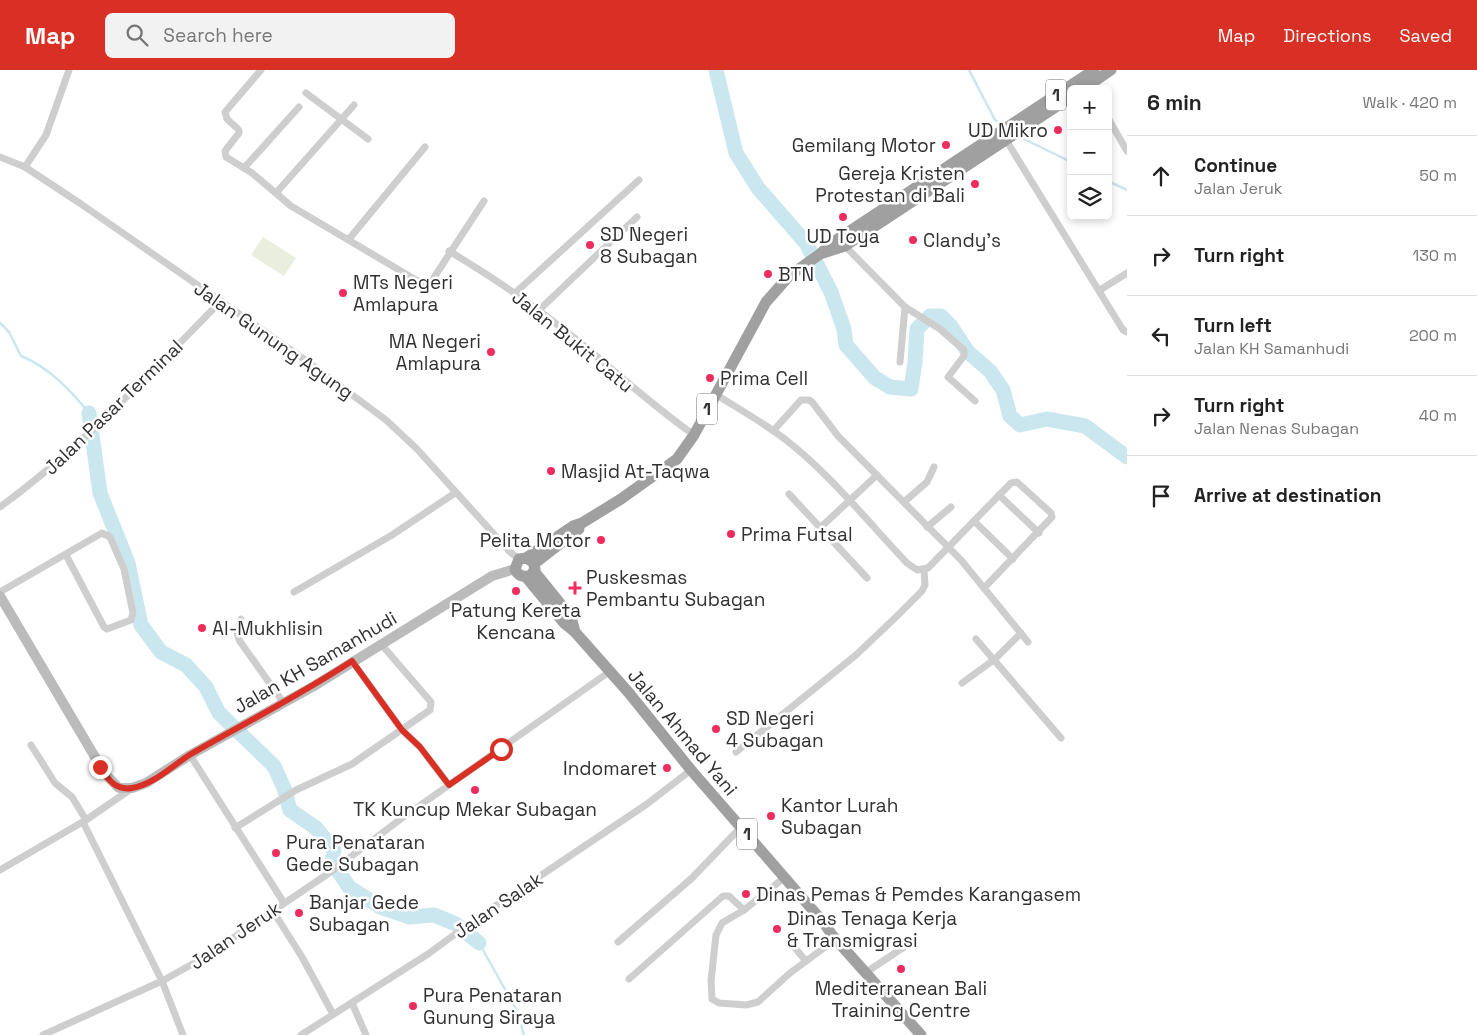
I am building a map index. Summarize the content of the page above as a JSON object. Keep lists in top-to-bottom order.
{
  "streets": {
    "highway": ["1", "Jalan Ahmad Yani"],
    "main road": ["Jalan KH Samanhudi"],
    "street": [
      "Jalan Gunung Agung",
      "Jalan Bukit Catu",
      "Jalan Pasar Terminal",
      "Jalan Salak",
      "Jalan Jeruk"
    ]
  },
  "crossings": [
    ["1", "Jalan Gunung Agung"],
    ["1", "Jalan Bukit Catu"],
    ["1", "Jalan KH Samanhudi"],
    ["1", "Jalan Ahmad Yani"],
    ["Jalan Gunung Agung", "Jalan Pasar Terminal"],
    ["Jalan Gunung Agung", "Jalan KH Samanhudi"],
    ["Jalan Gunung Agung", "Jalan Ahmad Yani"],
    ["Jalan KH Samanhudi", "Jalan Ahmad Yani"],
    ["Jalan Ahmad Yani", "Jalan Salak"],
    ["Jalan Ahmad Yani", "Jalan Jeruk"]
  ],
  "places": {
    "other": [
      "UD Mikro",
      "Gemilang Motor",
      "Gereja Kristen Protestan di Bali",
      "UD Toya",
      "Clandy's",
      "SD Negeri 8 Subagan",
      "BTN",
      "MTs Negeri Amlapura",
      "MA Negeri Amlapura",
      "Prima Cell",
      "Masjid At-Taqwa",
      "Prima Futsal",
      "Pelita Motor",
      "Patung Kereta Kencana",
      "Al-Mukhlisin",
      "SD Negeri 4 Subagan",
      "Indomaret",
      "TK Kuncup Mekar Subagan",
      "Kantor Lurah Subagan",
      "Pura Penataran Gede Subagan",
      "Dinas Pemas & Pemdes Karangasem",
      "Banjar Gede Subagan",
      "Dinas Tenaga Kerja & Transmigrasi",
      "Mediterranean Bali Training Centre",
      "Pura Penataran Gunung Siraya"
    ],
    "health": ["Puskesmas Pembantu Subagan"]
  },
  "page": {
    "header": "Map",
    "search": "Search here",
    "nav": ["Map", "Directions", "Saved"],
    "heading": ["6 min", "Walk · 420 m"],
    "map_buttons": ["+", "−"],
    "list": [
      ["Continue", "Jalan Jeruk", "50 m"],
      ["Turn right", "130 m"],
      ["Turn left", "Jalan KH Samanhudi", "200 m"],
      ["Turn right", "Jalan Nenas Subagan", "40 m"],
      "Arrive at destination"
    ]
  }
}
